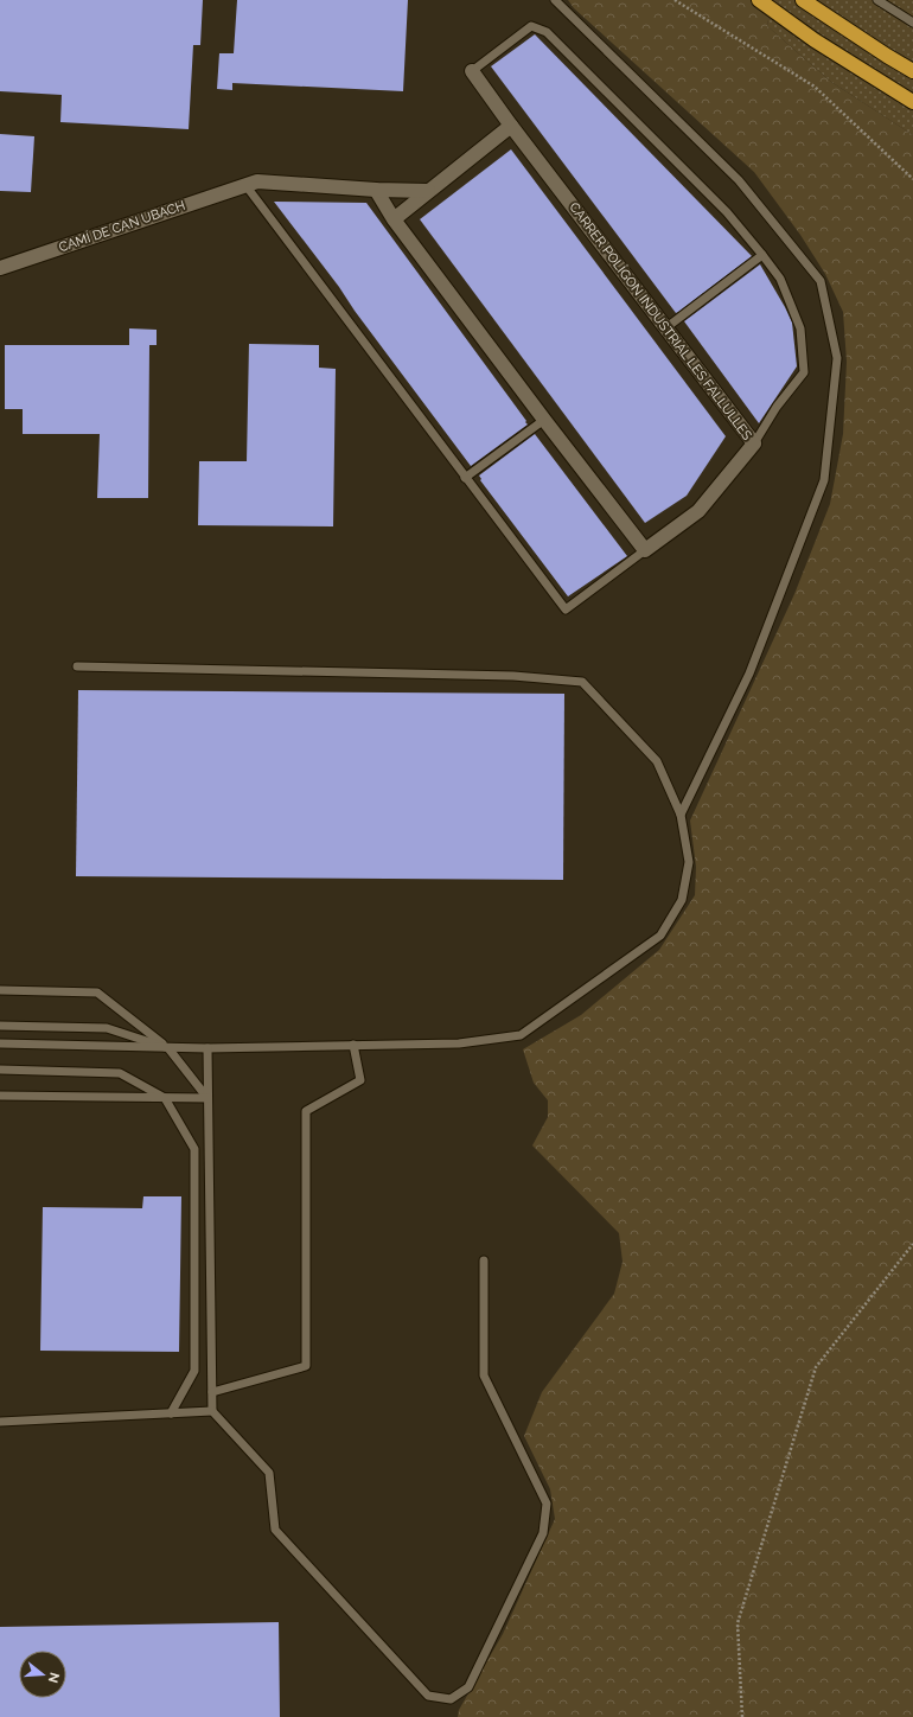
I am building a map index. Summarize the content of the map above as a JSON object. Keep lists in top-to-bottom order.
{
  "streets": {
    "street": ["CAMÍ DE CAN UBACH", "CARRER POLÍGON INDUSTRIAL LES FALLULLES"]
  },
  "north": "right"
}
